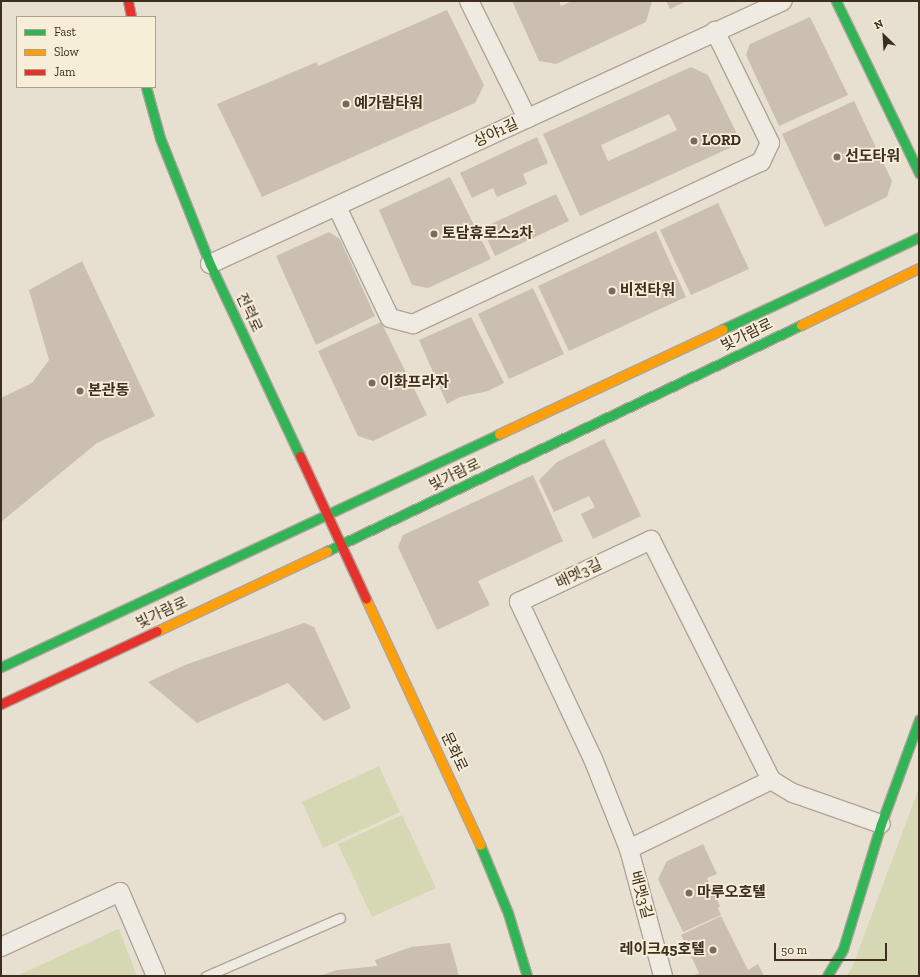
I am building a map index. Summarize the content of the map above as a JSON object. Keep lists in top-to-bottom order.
{
  "streets": {
    "main road": ["전력로", "빛가람로", "문화로"],
    "street": ["상야1길", "배멧3길"]
  },
  "crossings": [
    ["상야1길", "전력로"],
    ["전력로", "빛가람로"],
    ["전력로", "문화로"],
    ["빛가람로", "문화로"]
  ],
  "places": [
    "예가람타워",
    "LORD",
    "선도타워",
    "토담휴로스2차",
    "비전타워",
    "이화프라자",
    "본관동",
    "마루오호텔",
    "레이크45호텔"
  ],
  "legend": ["Fast", "Slow", "Jam"],
  "scale_bar": "50 m",
  "north": "top left"
}
